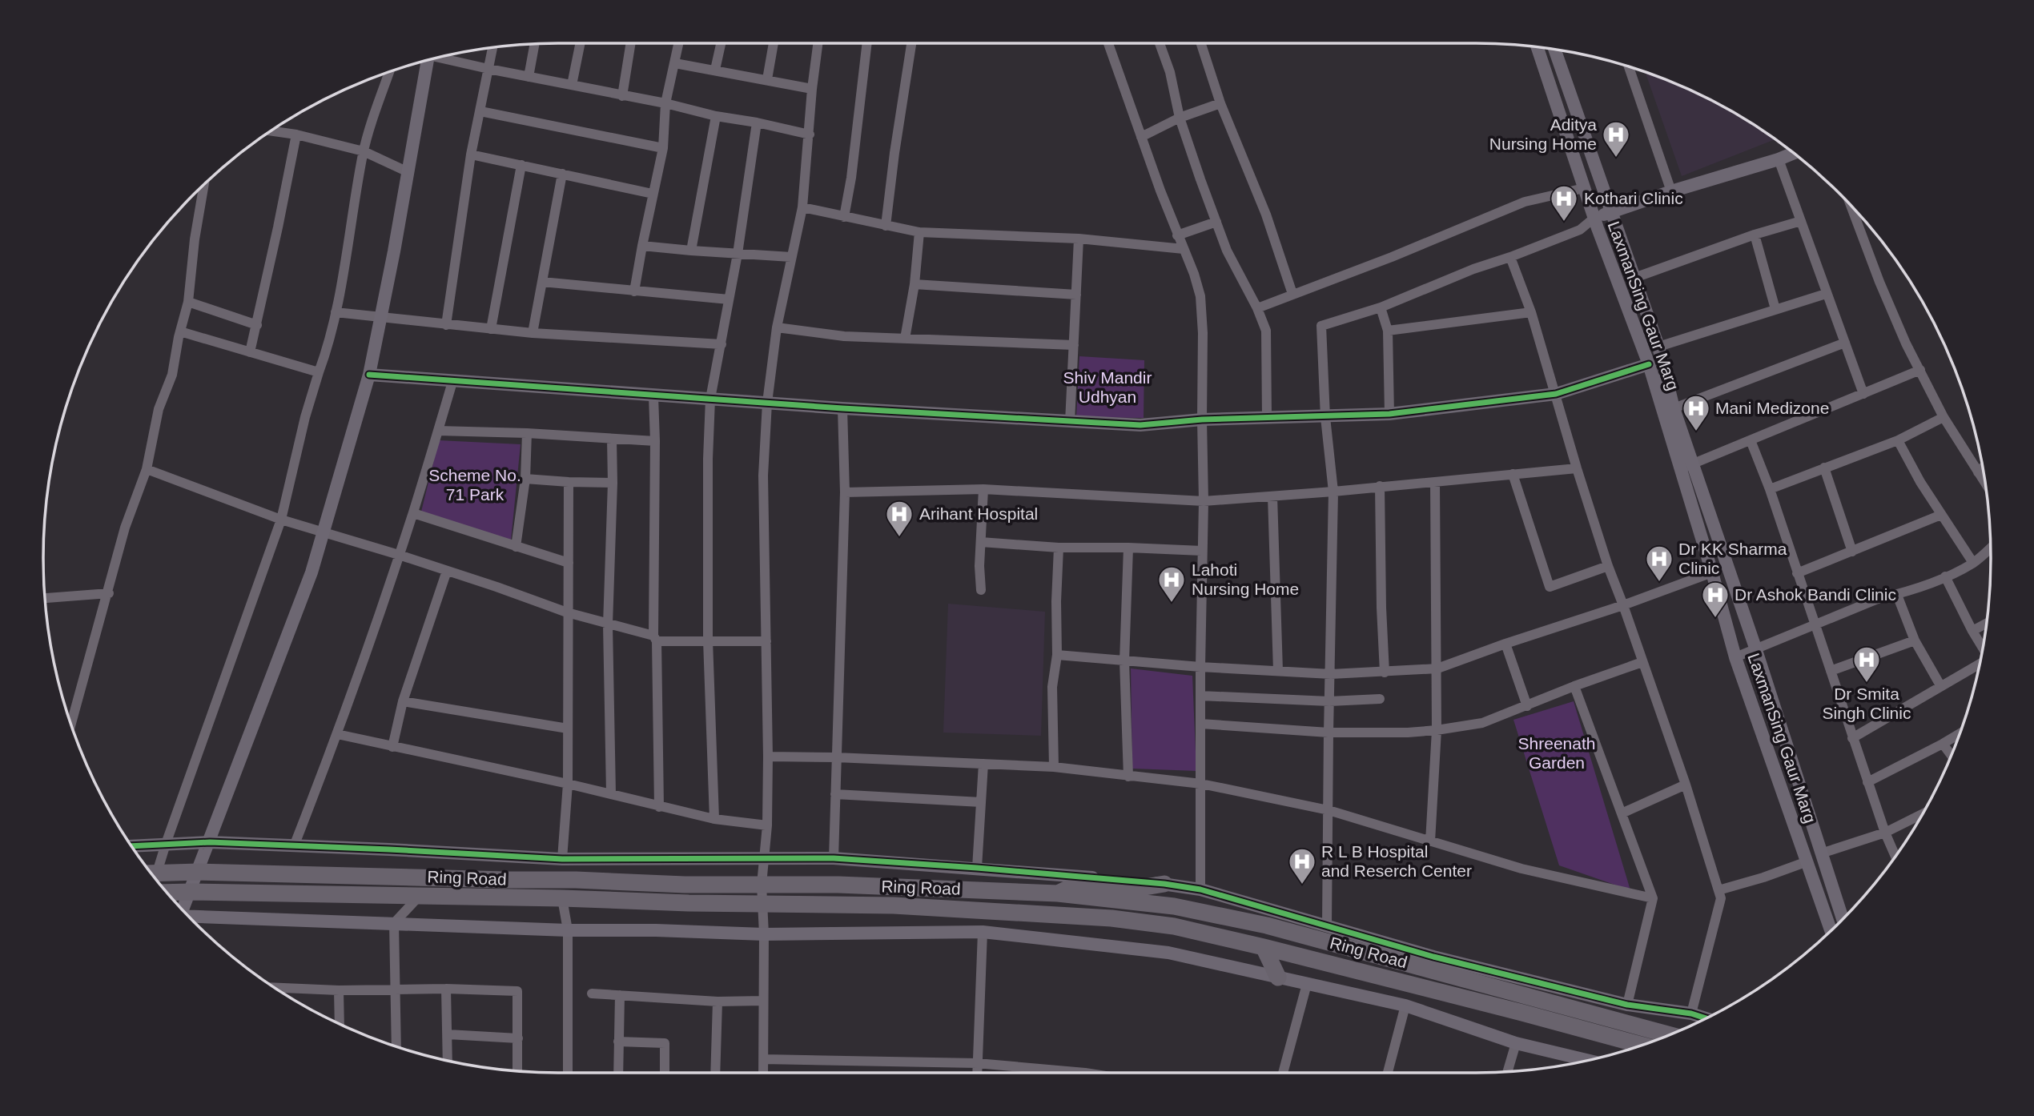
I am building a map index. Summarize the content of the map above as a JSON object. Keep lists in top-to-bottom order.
{
  "streets": {
    "highway": ["Ring Road"],
    "street": ["LaxmanSing Gaur Marg"]
  },
  "parks": ["Shiv Mandir Udhyan", "Scheme No. 71 Park", "Shreenath Garden"],
  "places": {
    "hospital": [
      "Aditya Nursing Home",
      "Kothari Clinic",
      "Mani Medizone",
      "Arihant Hospital",
      "Dr KK Sharma Clinic",
      "Lahoti Nursing Home",
      "Dr Ashok Bandi Clinic",
      "Dr Smita Singh Clinic",
      "R L B Hospital and Reserch Center"
    ]
  }
}
